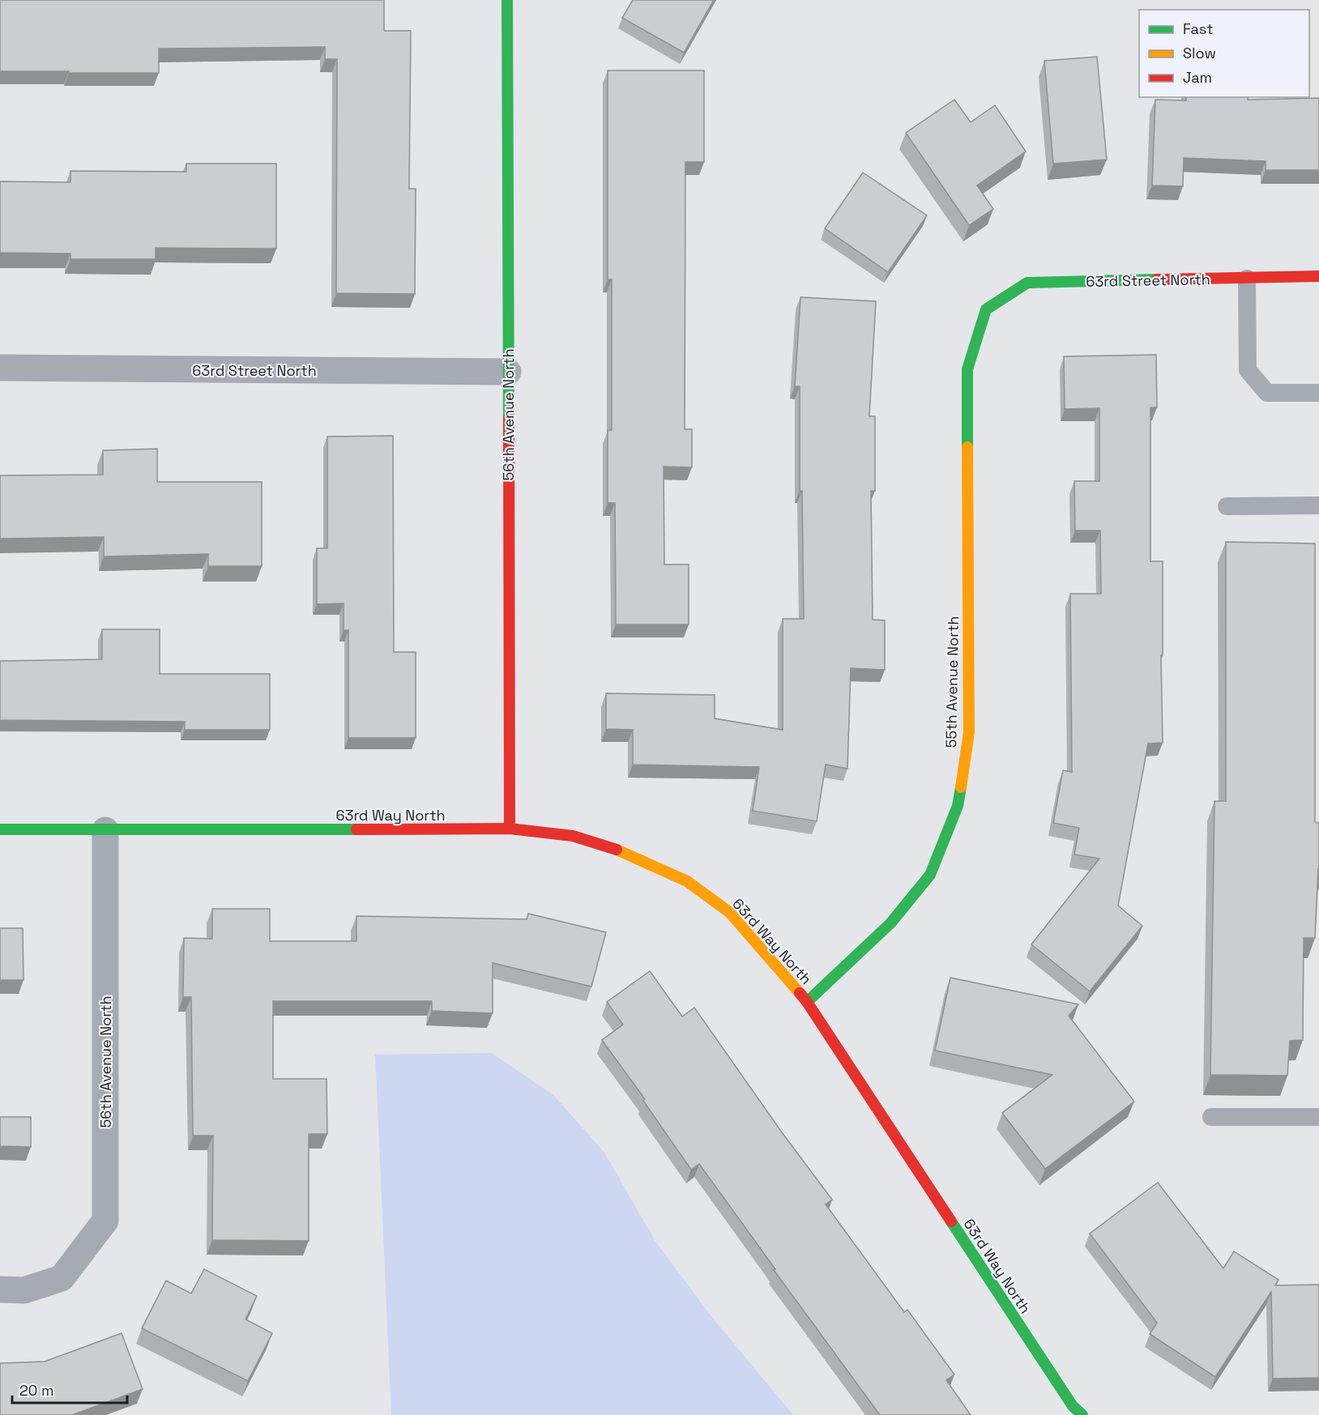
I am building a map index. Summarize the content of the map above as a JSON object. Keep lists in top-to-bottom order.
{
  "streets": {
    "street": [
      "63rd Street North",
      "56th Avenue North",
      "55th Avenue North",
      "63rd Way North"
    ]
  },
  "crossings": [
    ["63rd Street North", "56th Avenue North"],
    ["63rd Street North", "55th Avenue North"],
    ["56th Avenue North", "63rd Way North"],
    ["55th Avenue North", "63rd Way North"]
  ],
  "legend": ["Fast", "Slow", "Jam"],
  "scale_bar": "20 m"
}
